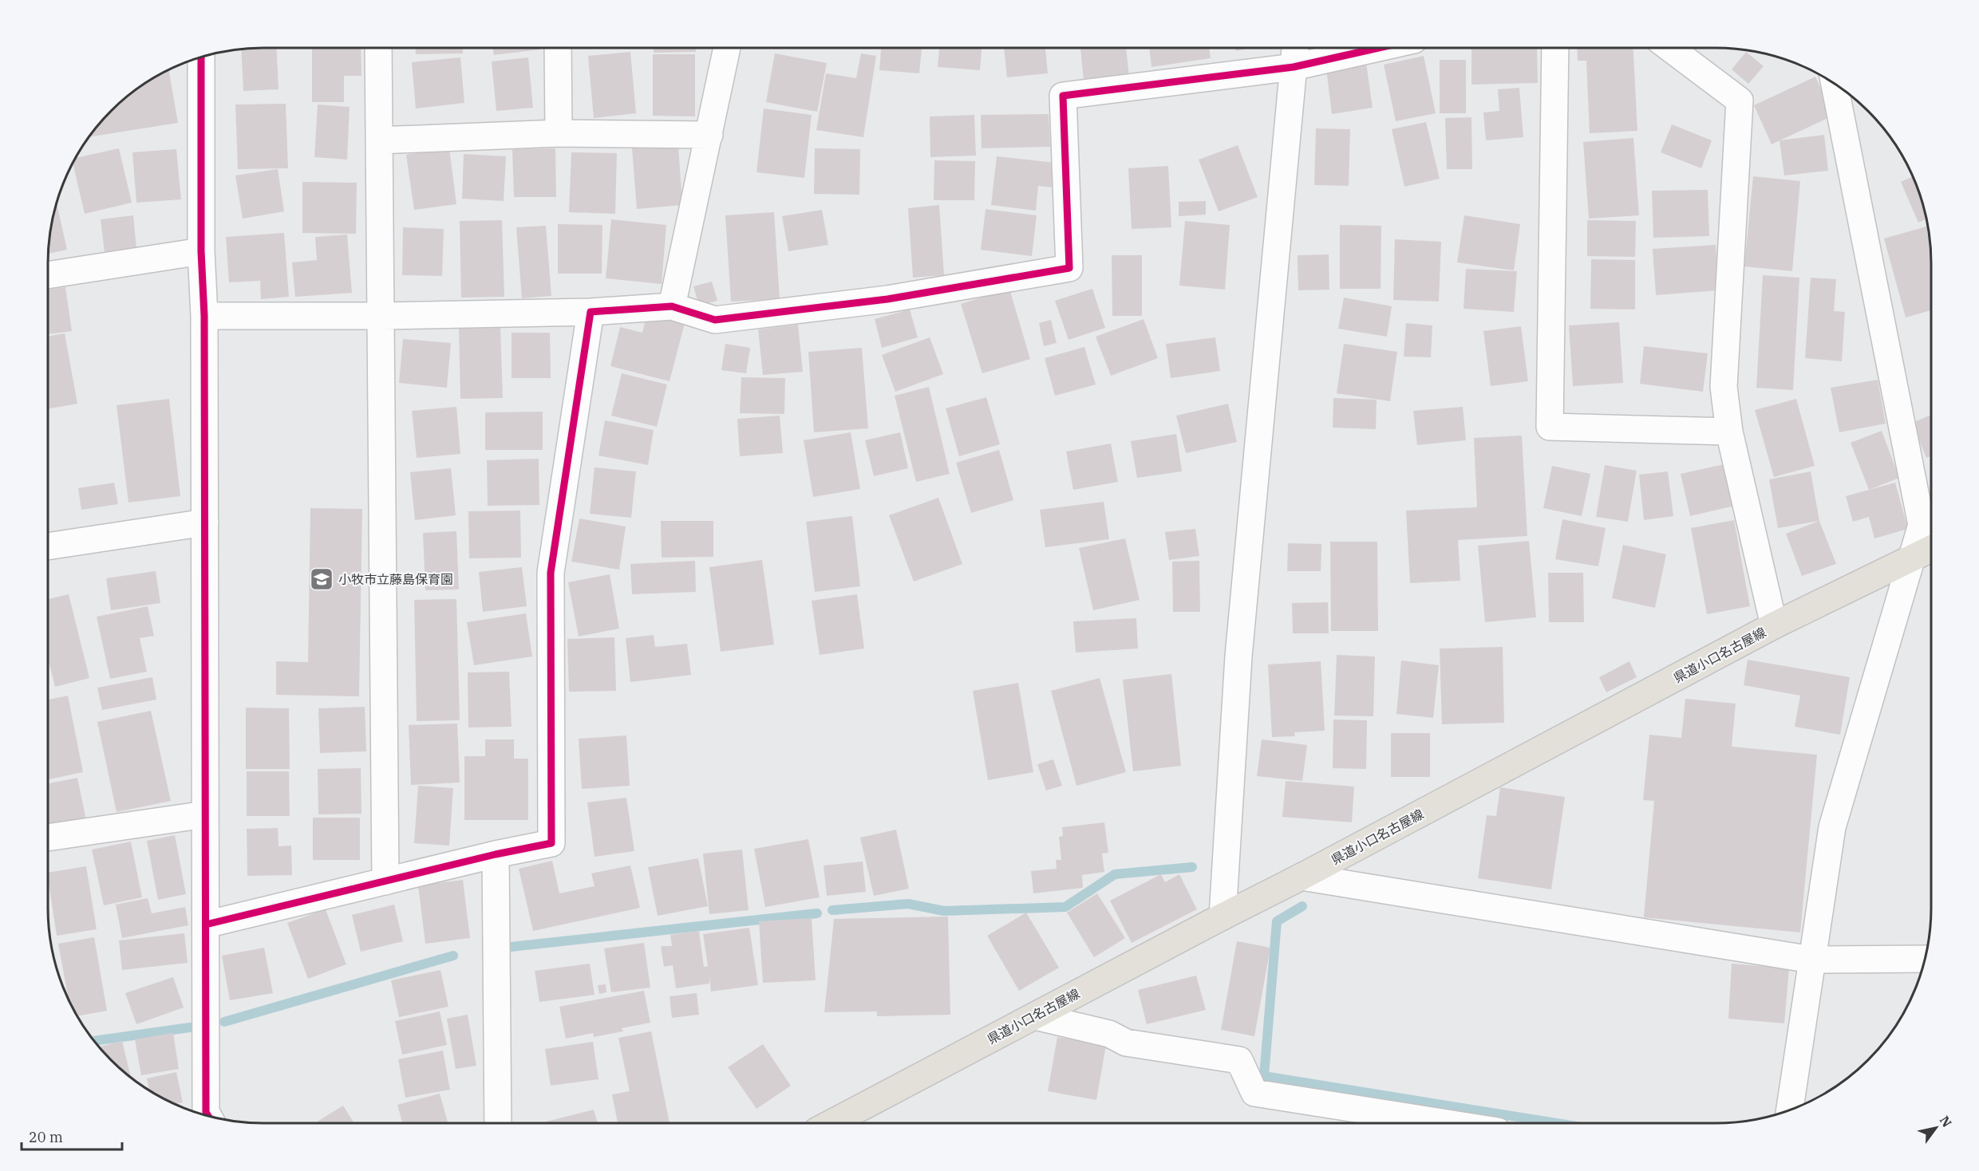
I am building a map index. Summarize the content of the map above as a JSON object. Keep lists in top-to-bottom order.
{
  "streets": {
    "main road": ["県道小口名古屋線"]
  },
  "places": {
    "school or university": ["小牧市立藤島保育園"]
  },
  "scale_bar": "20 m",
  "north": "top right"
}
